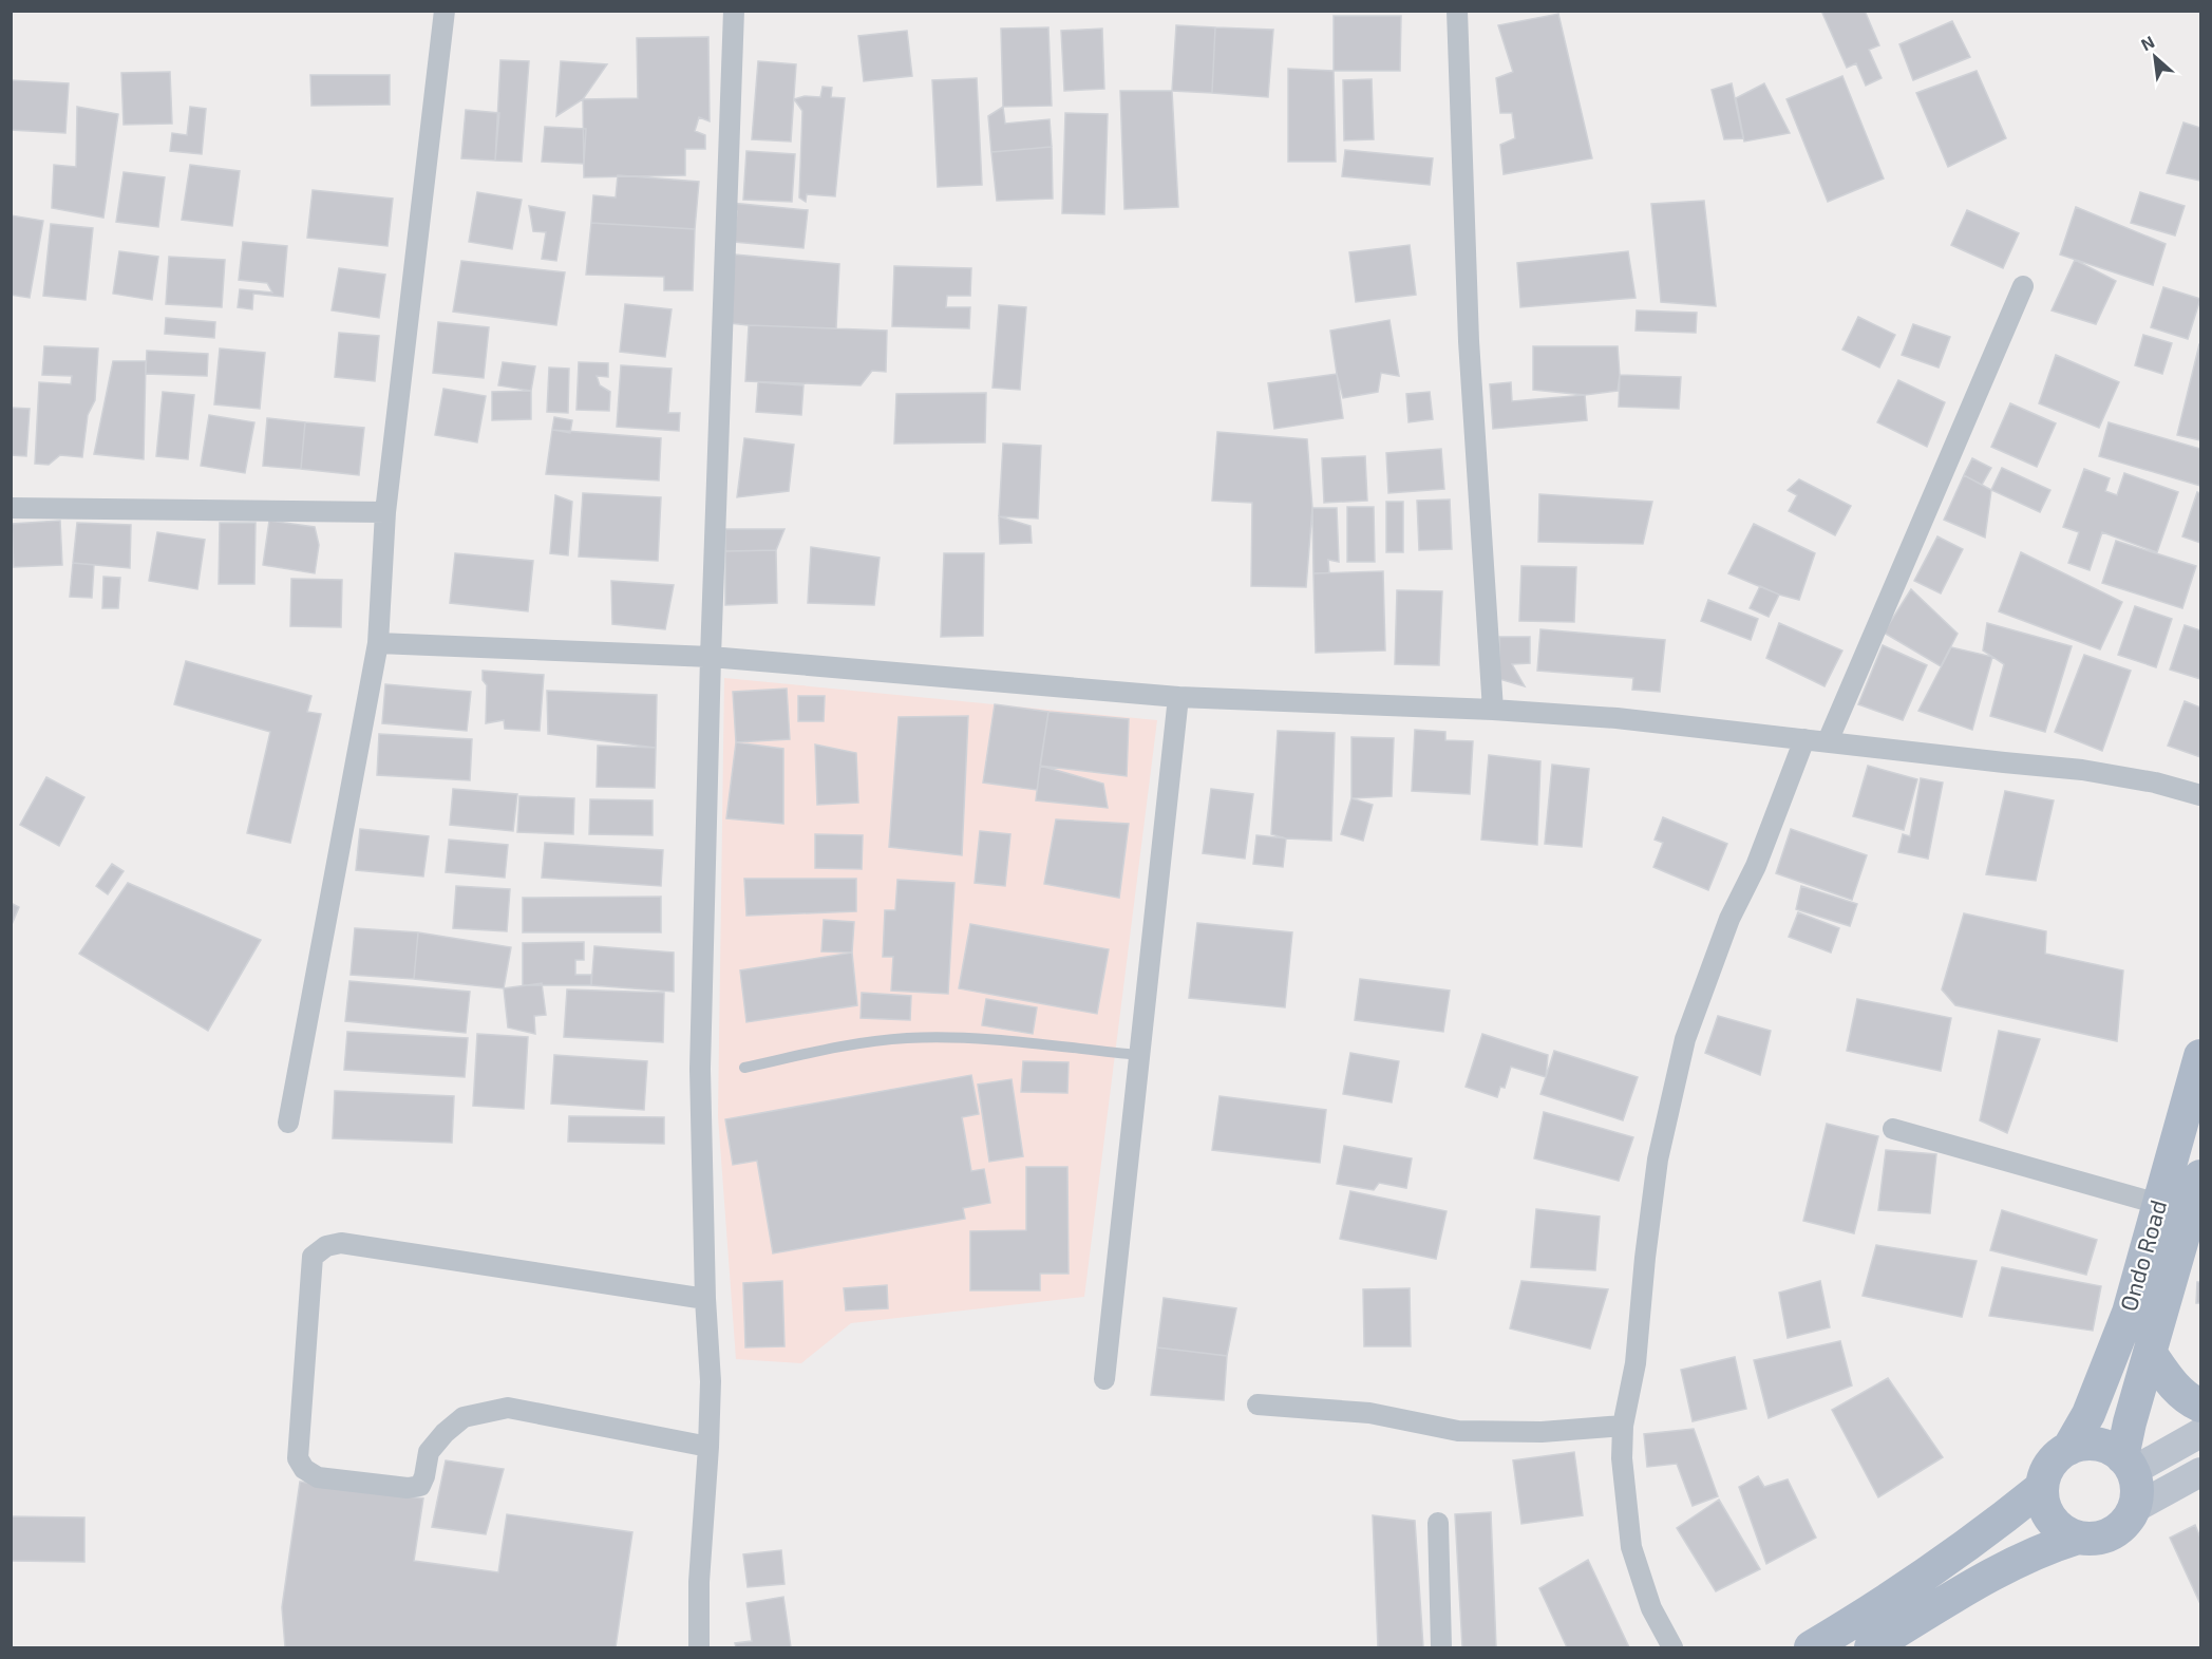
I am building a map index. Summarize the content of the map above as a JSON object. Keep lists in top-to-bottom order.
{
  "streets": {
    "main road": ["Ondo Road"]
  },
  "north": "top left"
}
